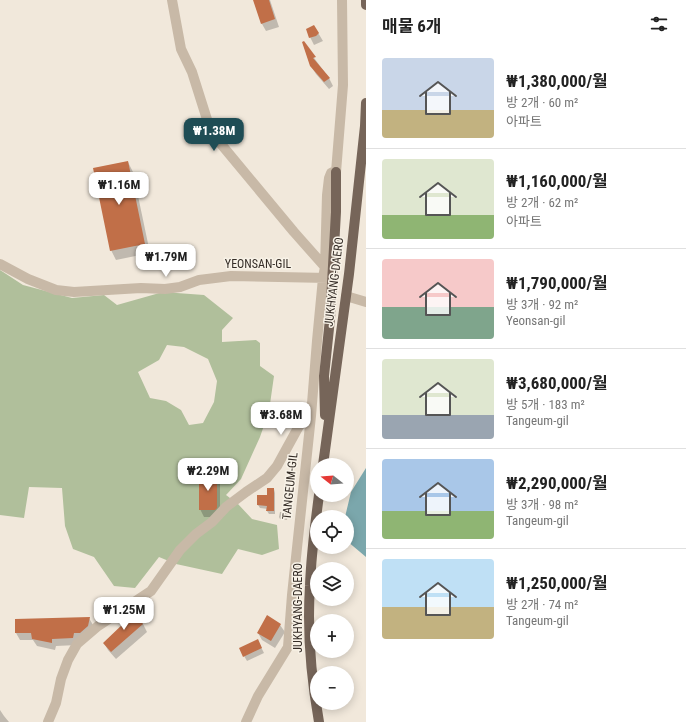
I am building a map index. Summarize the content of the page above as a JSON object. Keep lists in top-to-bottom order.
{
  "streets": {
    "main road": ["JUKHYANG-DAERO"],
    "street": ["YEONSAN-GIL", "TANGEUM-GIL"]
  },
  "north": "left",
  "page": {
    "heading": "매물 6개",
    "list": [
      {
        "name": "₩1,380,000/월",
        "note": "방 2개 · 60 m² · 아파트"
      },
      {
        "name": "₩1,160,000/월",
        "note": "방 2개 · 62 m² · 아파트"
      },
      {
        "name": "₩1,790,000/월",
        "note": "방 3개 · 92 m² · Yeonsan-gil"
      },
      {
        "name": "₩3,680,000/월",
        "note": "방 5개 · 183 m² · Tangeum-gil"
      },
      {
        "name": "₩2,290,000/월",
        "note": "방 3개 · 98 m² · Tangeum-gil"
      },
      {
        "name": "₩1,250,000/월",
        "note": "방 2개 · 74 m² · Tangeum-gil"
      }
    ],
    "price": [
      "₩1.38M",
      "₩1.16M",
      "₩1.79M",
      "₩3.68M",
      "₩2.29M",
      "₩1.25M"
    ],
    "map_buttons": ["+", "−"]
  }
}
